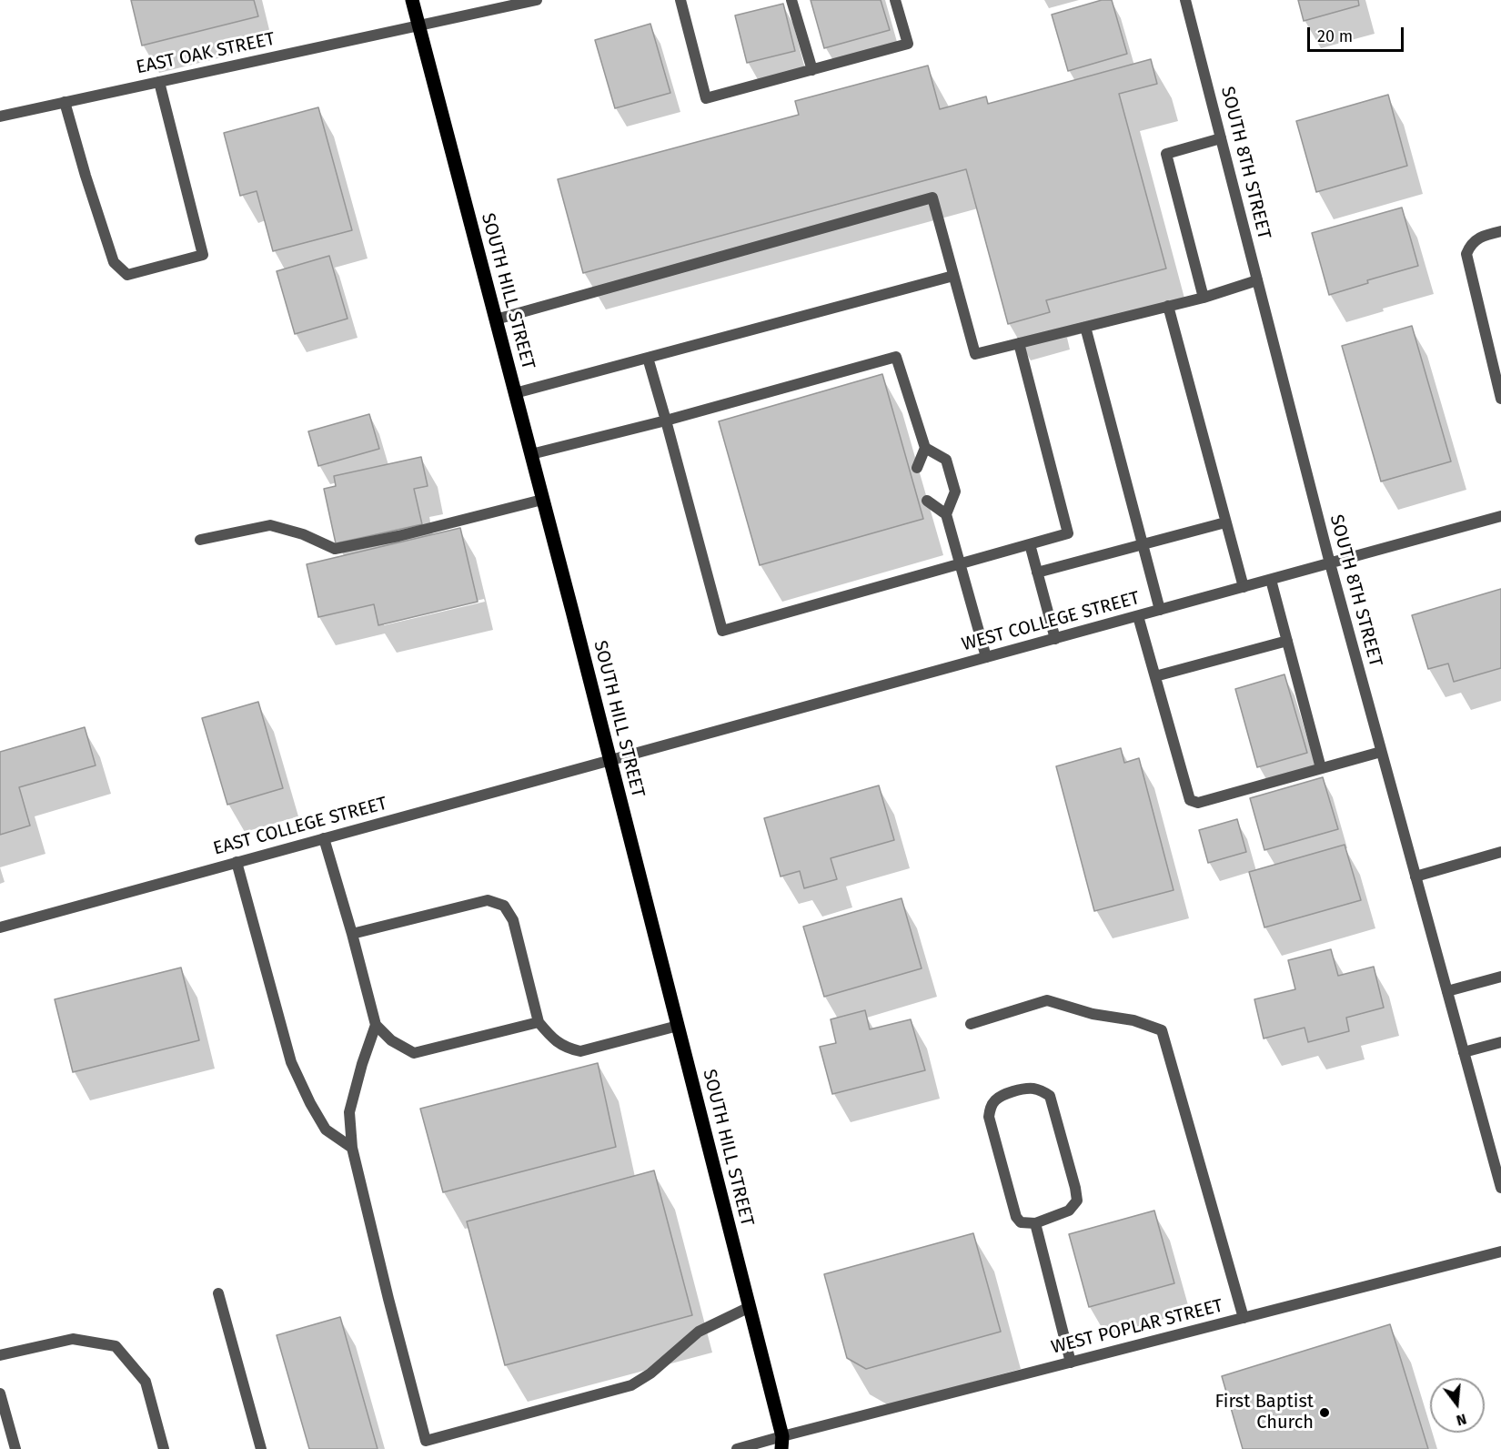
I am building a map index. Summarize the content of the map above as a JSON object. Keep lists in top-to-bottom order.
{
  "streets": {
    "main road": ["SOUTH HILL STREET"],
    "street": [
      "EAST OAK STREET",
      "SOUTH 8TH STREET",
      "WEST COLLEGE STREET",
      "EAST COLLEGE STREET",
      "WEST POPLAR STREET"
    ]
  },
  "crossings": [
    ["EAST OAK STREET", "SOUTH HILL STREET"],
    ["SOUTH 8TH STREET", "WEST COLLEGE STREET"],
    ["SOUTH HILL STREET", "WEST COLLEGE STREET"],
    ["SOUTH HILL STREET", "EAST COLLEGE STREET"],
    ["SOUTH HILL STREET", "WEST POPLAR STREET"],
    ["WEST COLLEGE STREET", "EAST COLLEGE STREET"]
  ],
  "places": ["First Baptist Church"],
  "scale_bar": "20 m",
  "north": "bottom"
}
